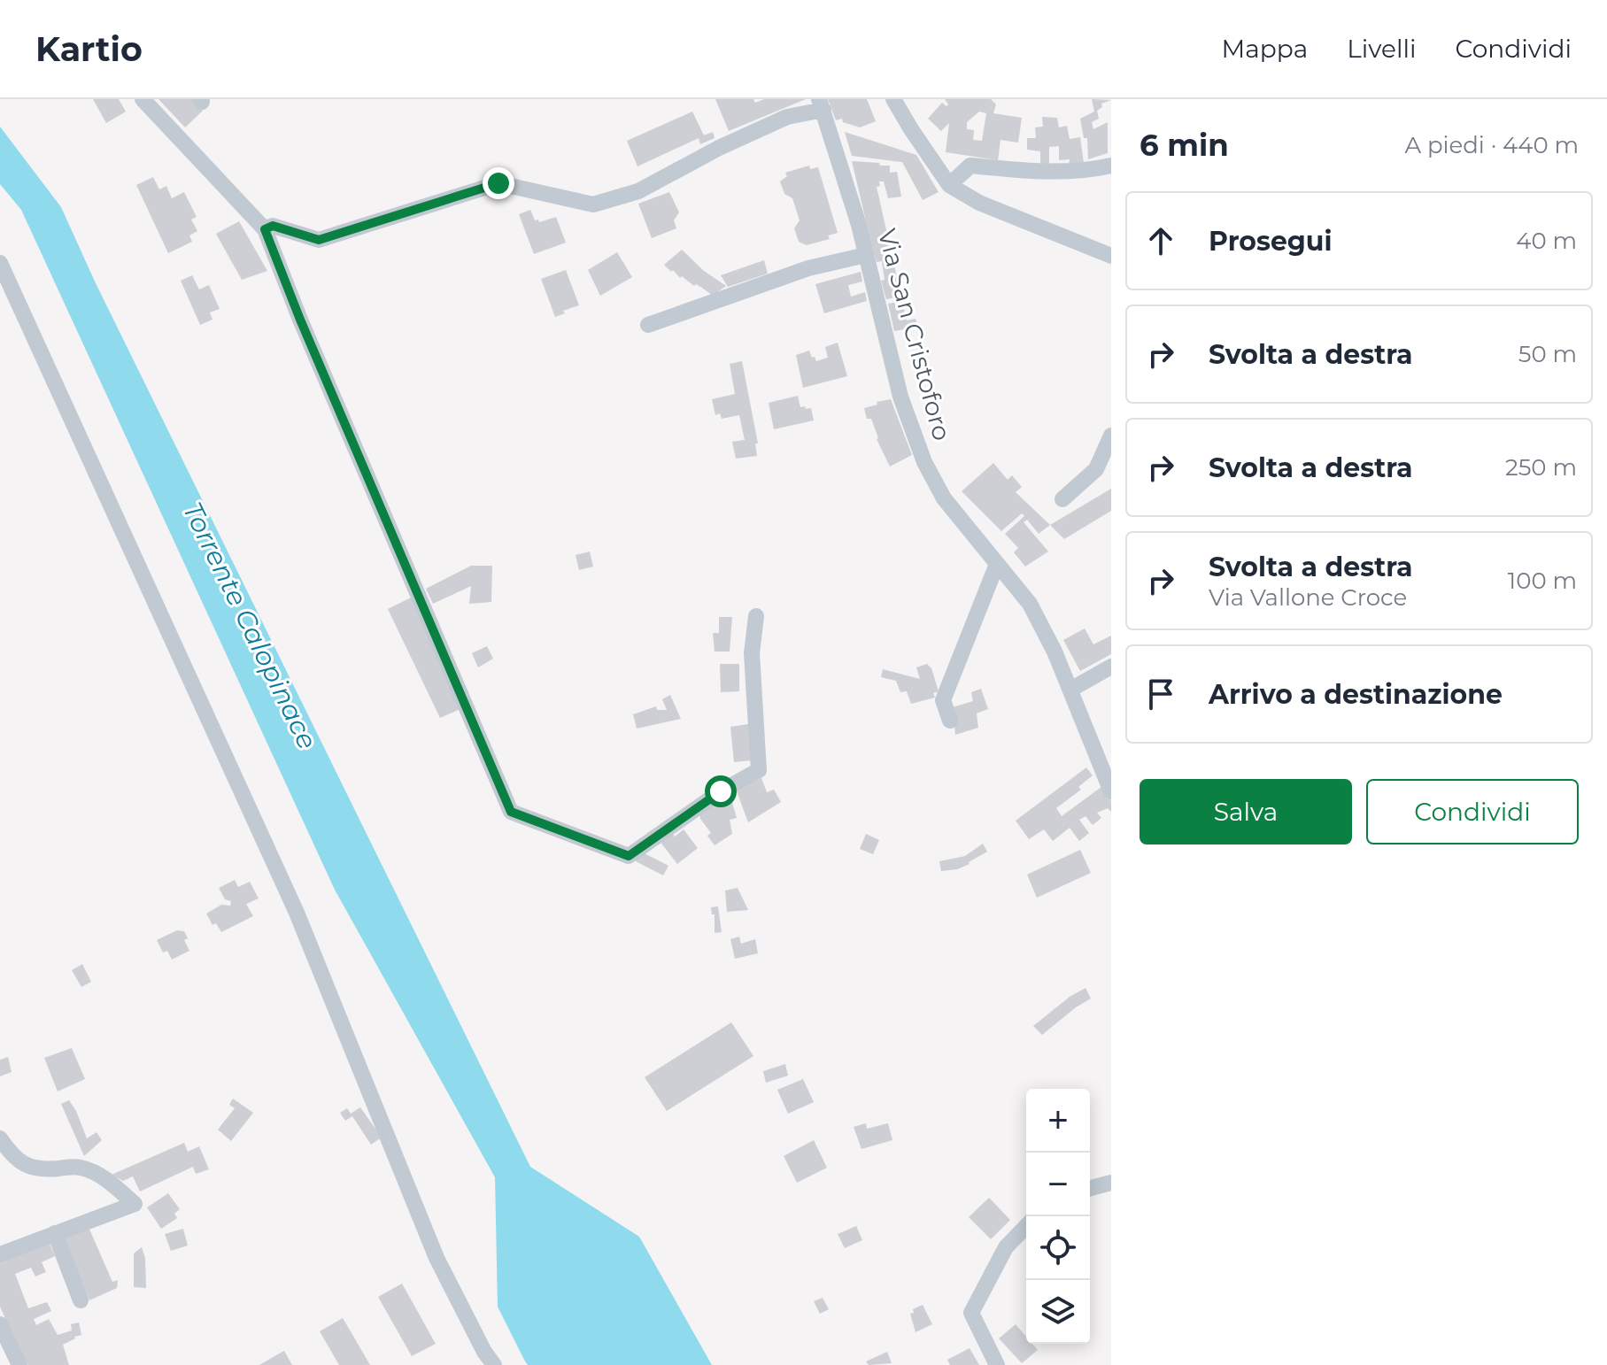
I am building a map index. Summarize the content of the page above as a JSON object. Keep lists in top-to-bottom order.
{
  "streets": {
    "street": ["Via San Cristoforo"]
  },
  "water": ["Torrente Calopinace"],
  "page": {
    "header": "Kartio",
    "nav": ["Mappa", "Livelli", "Condividi"],
    "heading": ["6 min", "A piedi · 440 m"],
    "list": [
      ["Prosegui", "40 m"],
      ["Svolta a destra", "50 m"],
      ["Svolta a destra", "250 m"],
      ["Svolta a destra", "Via Vallone Croce", "100 m"],
      "Arrivo a destinazione"
    ],
    "buttons": ["Salva", "Condividi"],
    "map_buttons": ["+", "−"]
  }
}
